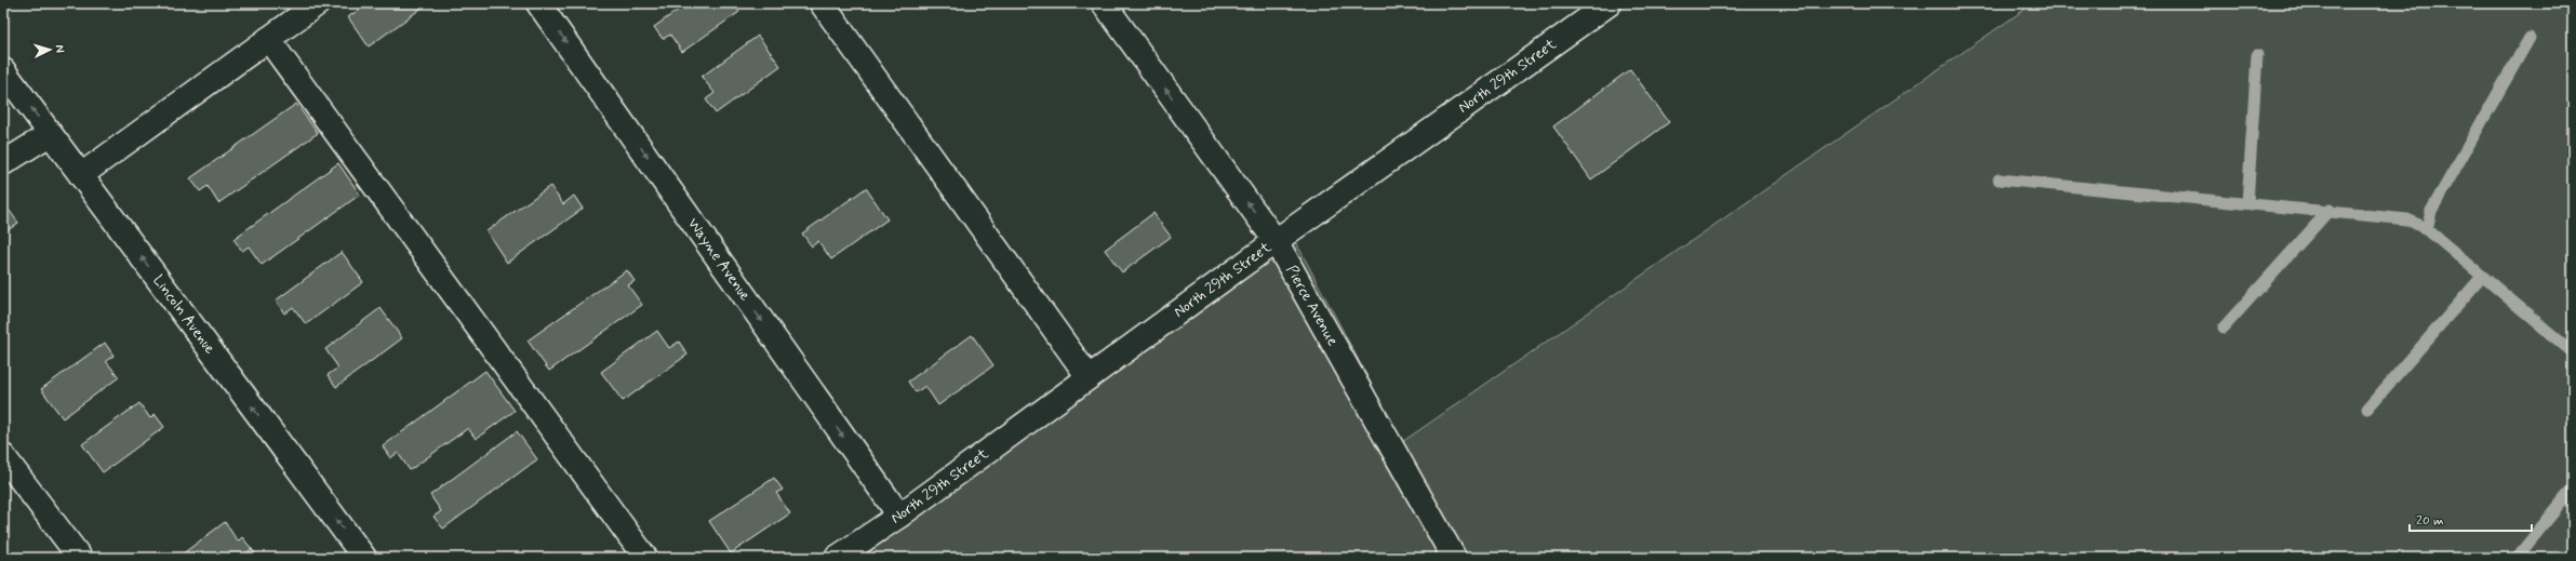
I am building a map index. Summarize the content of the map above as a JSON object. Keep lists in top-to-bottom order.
{
  "streets": {
    "street": [
      "North 29th Street",
      "Wayne Avenue",
      "Pierce Avenue",
      "Lincoln Avenue"
    ]
  },
  "crossings": [
    ["North 29th Street", "Wayne Avenue"],
    ["North 29th Street", "Pierce Avenue"]
  ],
  "one_way": ["Wayne Avenue", "Pierce Avenue", "Lincoln Avenue"],
  "scale_bar": "20 m",
  "north": "right"
}
